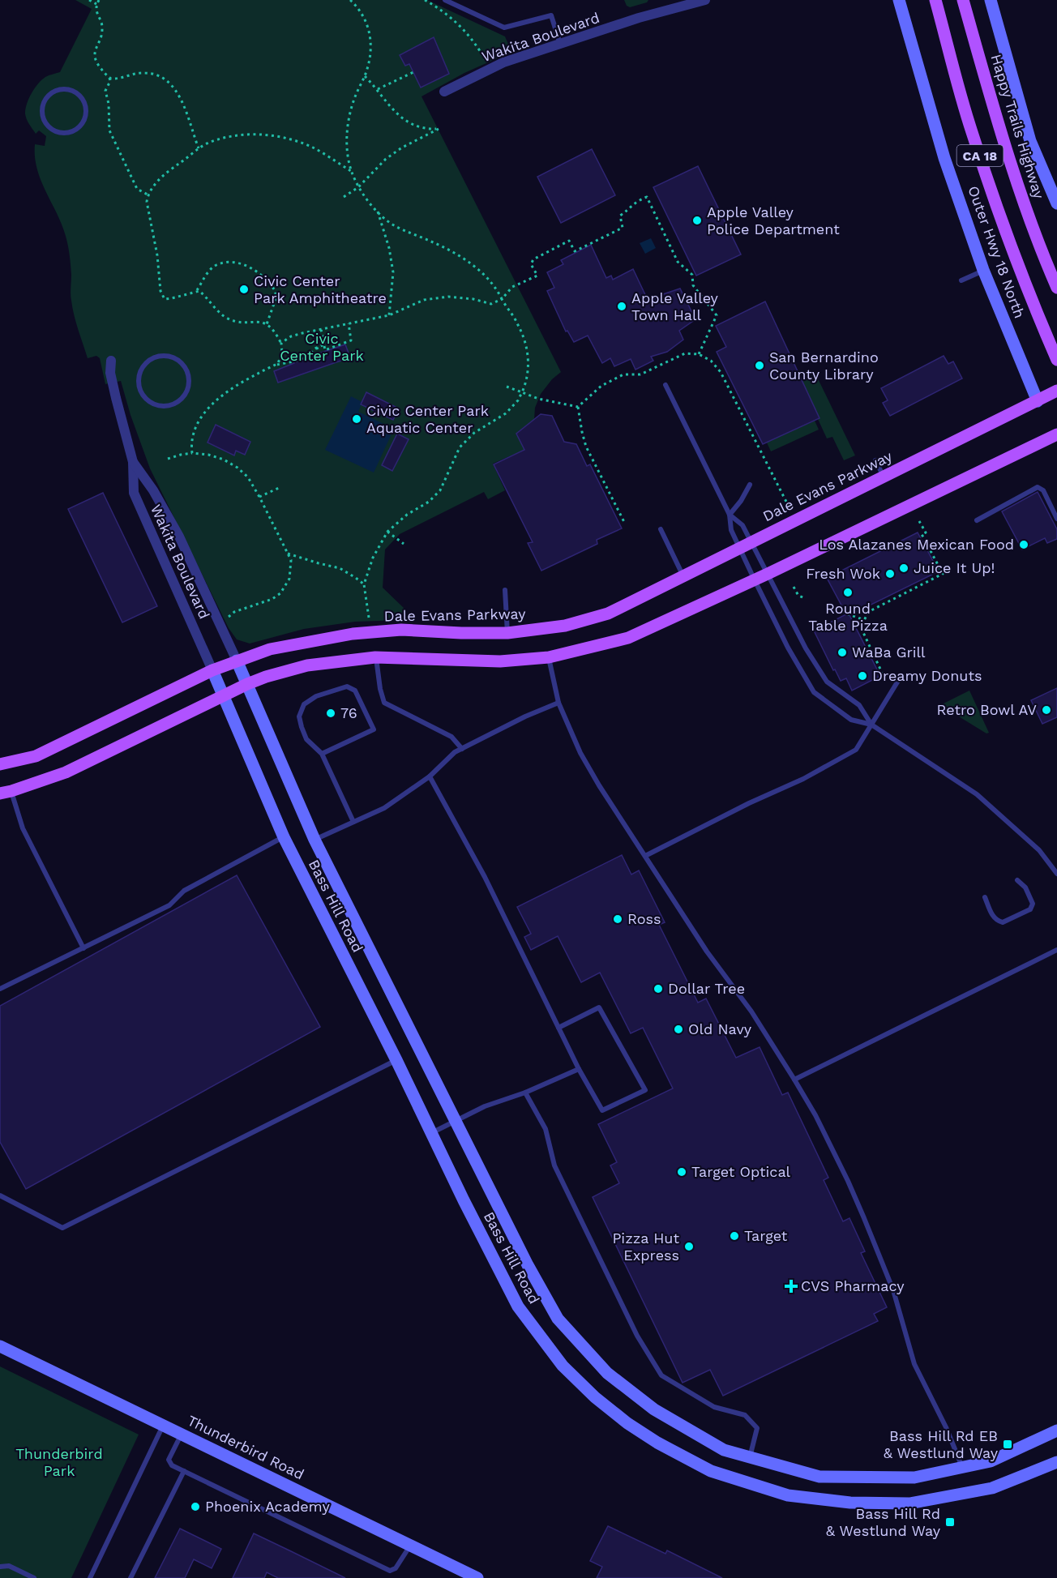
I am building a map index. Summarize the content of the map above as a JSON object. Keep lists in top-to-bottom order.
{
  "streets": {
    "main road": [
      "Happy Trails Highway",
      "CA 18",
      "Outer Hwy 18 North",
      "Dale Evans Parkway",
      "Bass Hill Road",
      "Thunderbird Road"
    ],
    "street": ["Wakita Boulevard"]
  },
  "crossings": [
    ["Wakita Boulevard", "Dale Evans Parkway"],
    ["Wakita Boulevard", "Bass Hill Road"],
    ["Outer Hwy 18 North", "Dale Evans Parkway"],
    ["Dale Evans Parkway", "Bass Hill Road"]
  ],
  "parks": ["Civic Center Park", "Thunderbird Park"],
  "places": {
    "other": [
      "Apple Valley Police Department",
      "Civic Center Park Amphitheatre",
      "Apple Valley Town Hall",
      "San Bernardino County Library",
      "Civic Center Park Aquatic Center",
      "Los Alazanes Mexican Food",
      "Juice It Up!",
      "Fresh Wok",
      "Round Table Pizza",
      "WaBa Grill",
      "Dreamy Donuts",
      "Retro Bowl AV",
      "76",
      "Ross",
      "Dollar Tree",
      "Old Navy",
      "Target Optical",
      "Target",
      "Pizza Hut Express",
      "Phoenix Academy"
    ],
    "health": ["CVS Pharmacy"],
    "transit": ["Bass Hill Rd EB & Westlund Way", "Bass Hill Rd & Westlund Way"]
  }
}
